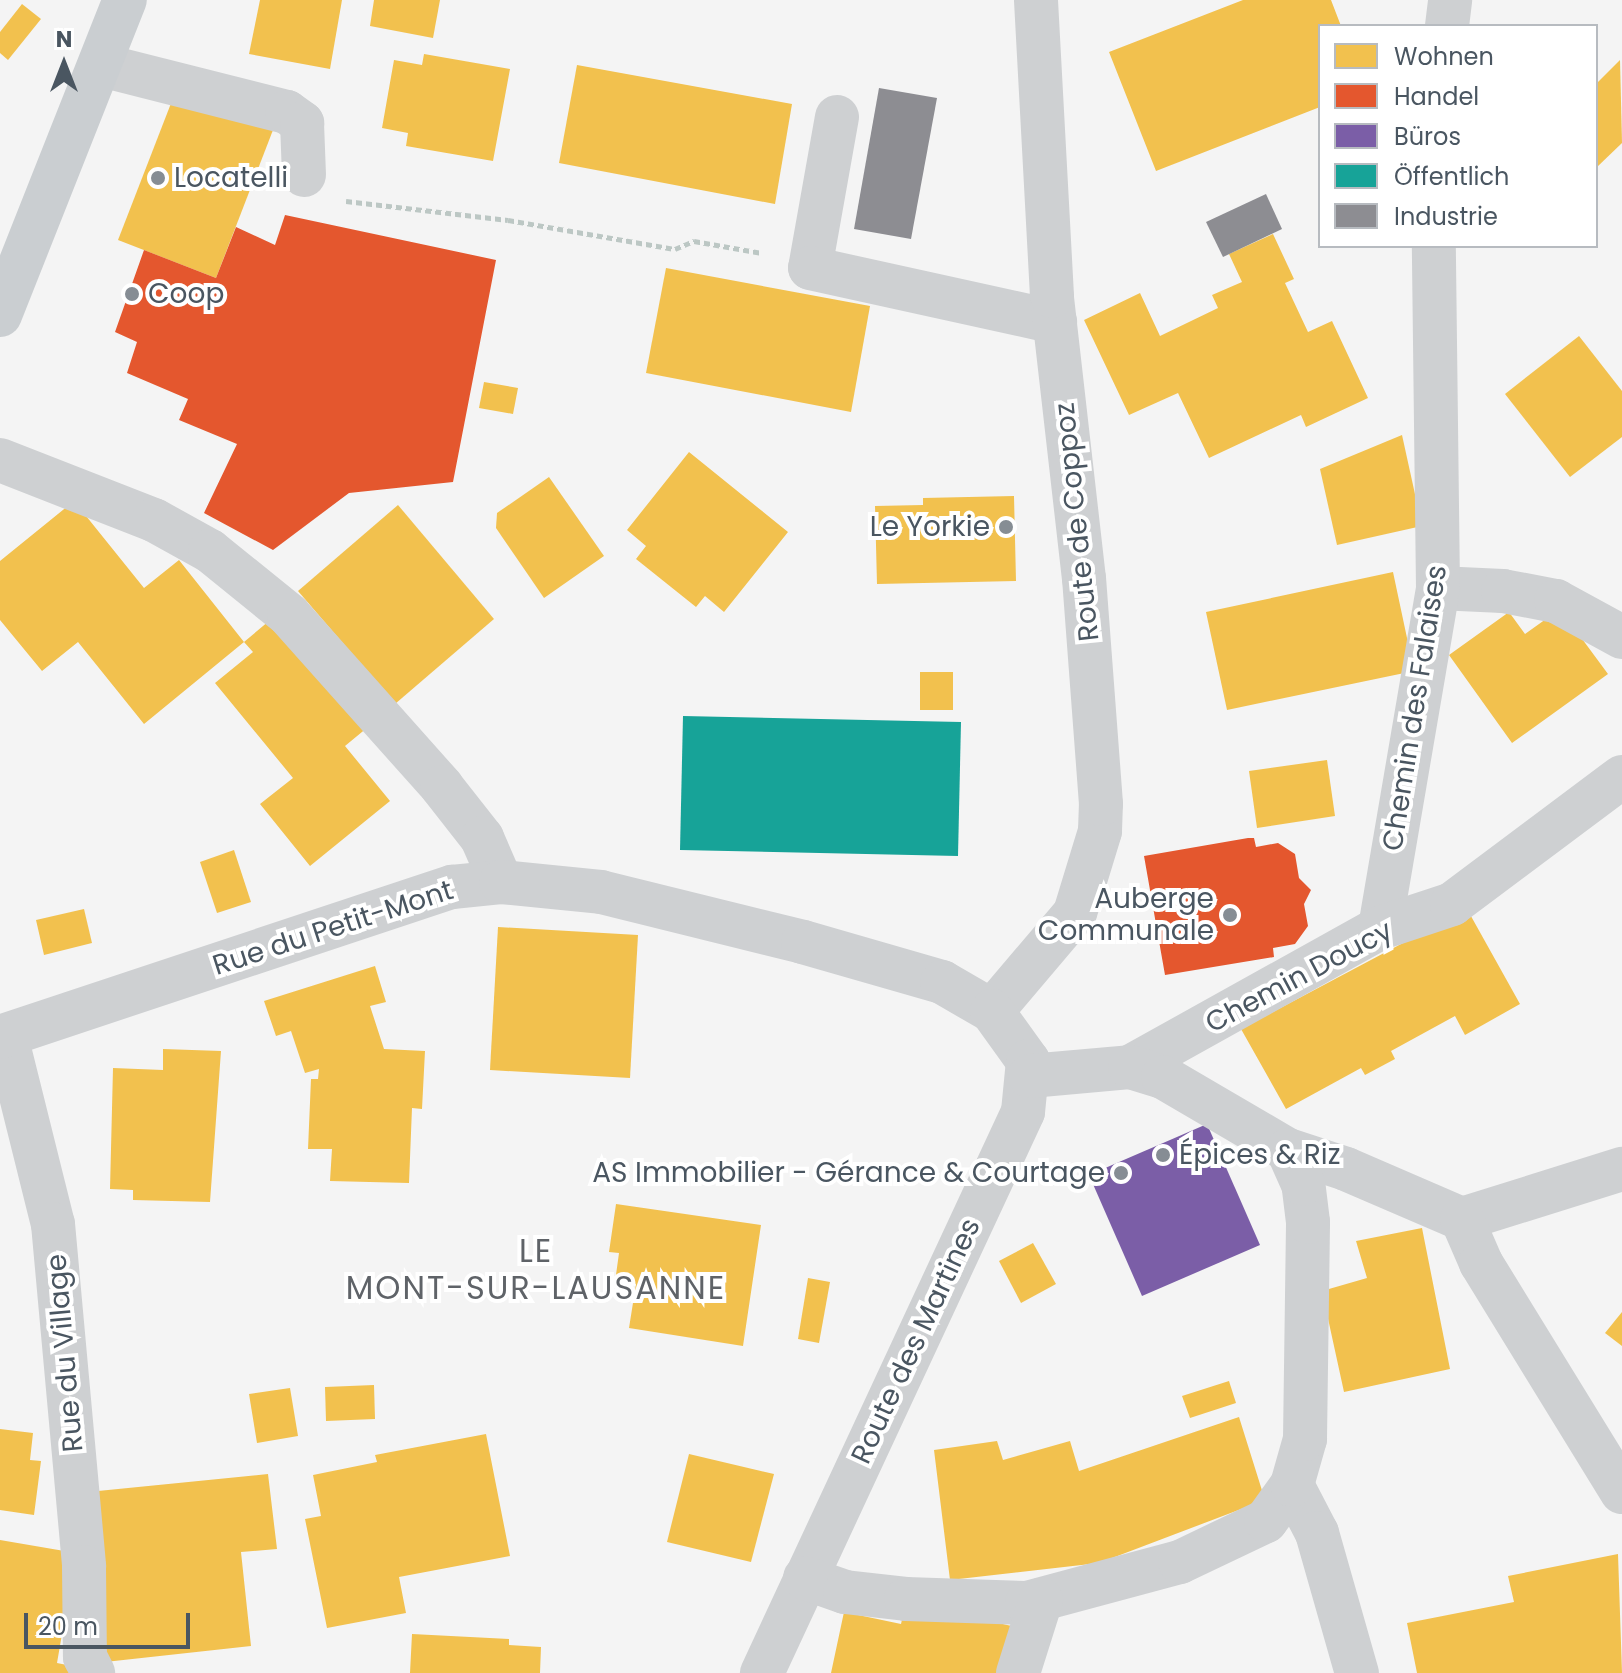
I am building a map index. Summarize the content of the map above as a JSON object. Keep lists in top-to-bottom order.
{
  "streets": {
    "street": [
      "Route de Coppoz",
      "Chemin des Falaises",
      "Rue du Petit-Mont",
      "Chemin Doucy",
      "Route des Martines",
      "Rue du Village"
    ]
  },
  "crossings": [
    ["Route de Coppoz", "Rue du Petit-Mont"],
    ["Chemin des Falaises", "Chemin Doucy"],
    ["Rue du Petit-Mont", "Rue du Village"]
  ],
  "districts": ["LE MONT-SUR-LAUSANNE"],
  "places": [
    "Locatelli",
    "Coop",
    "Le Yorkie",
    "Auberge Communale",
    "Épices & Riz",
    "AS Immobilier - Gérance & Courtage"
  ],
  "legend": [
    "Wohnen",
    "Handel",
    "Büros",
    "Öffentlich",
    "Industrie"
  ],
  "scale_bar": "20 m",
  "north": "top"
}
